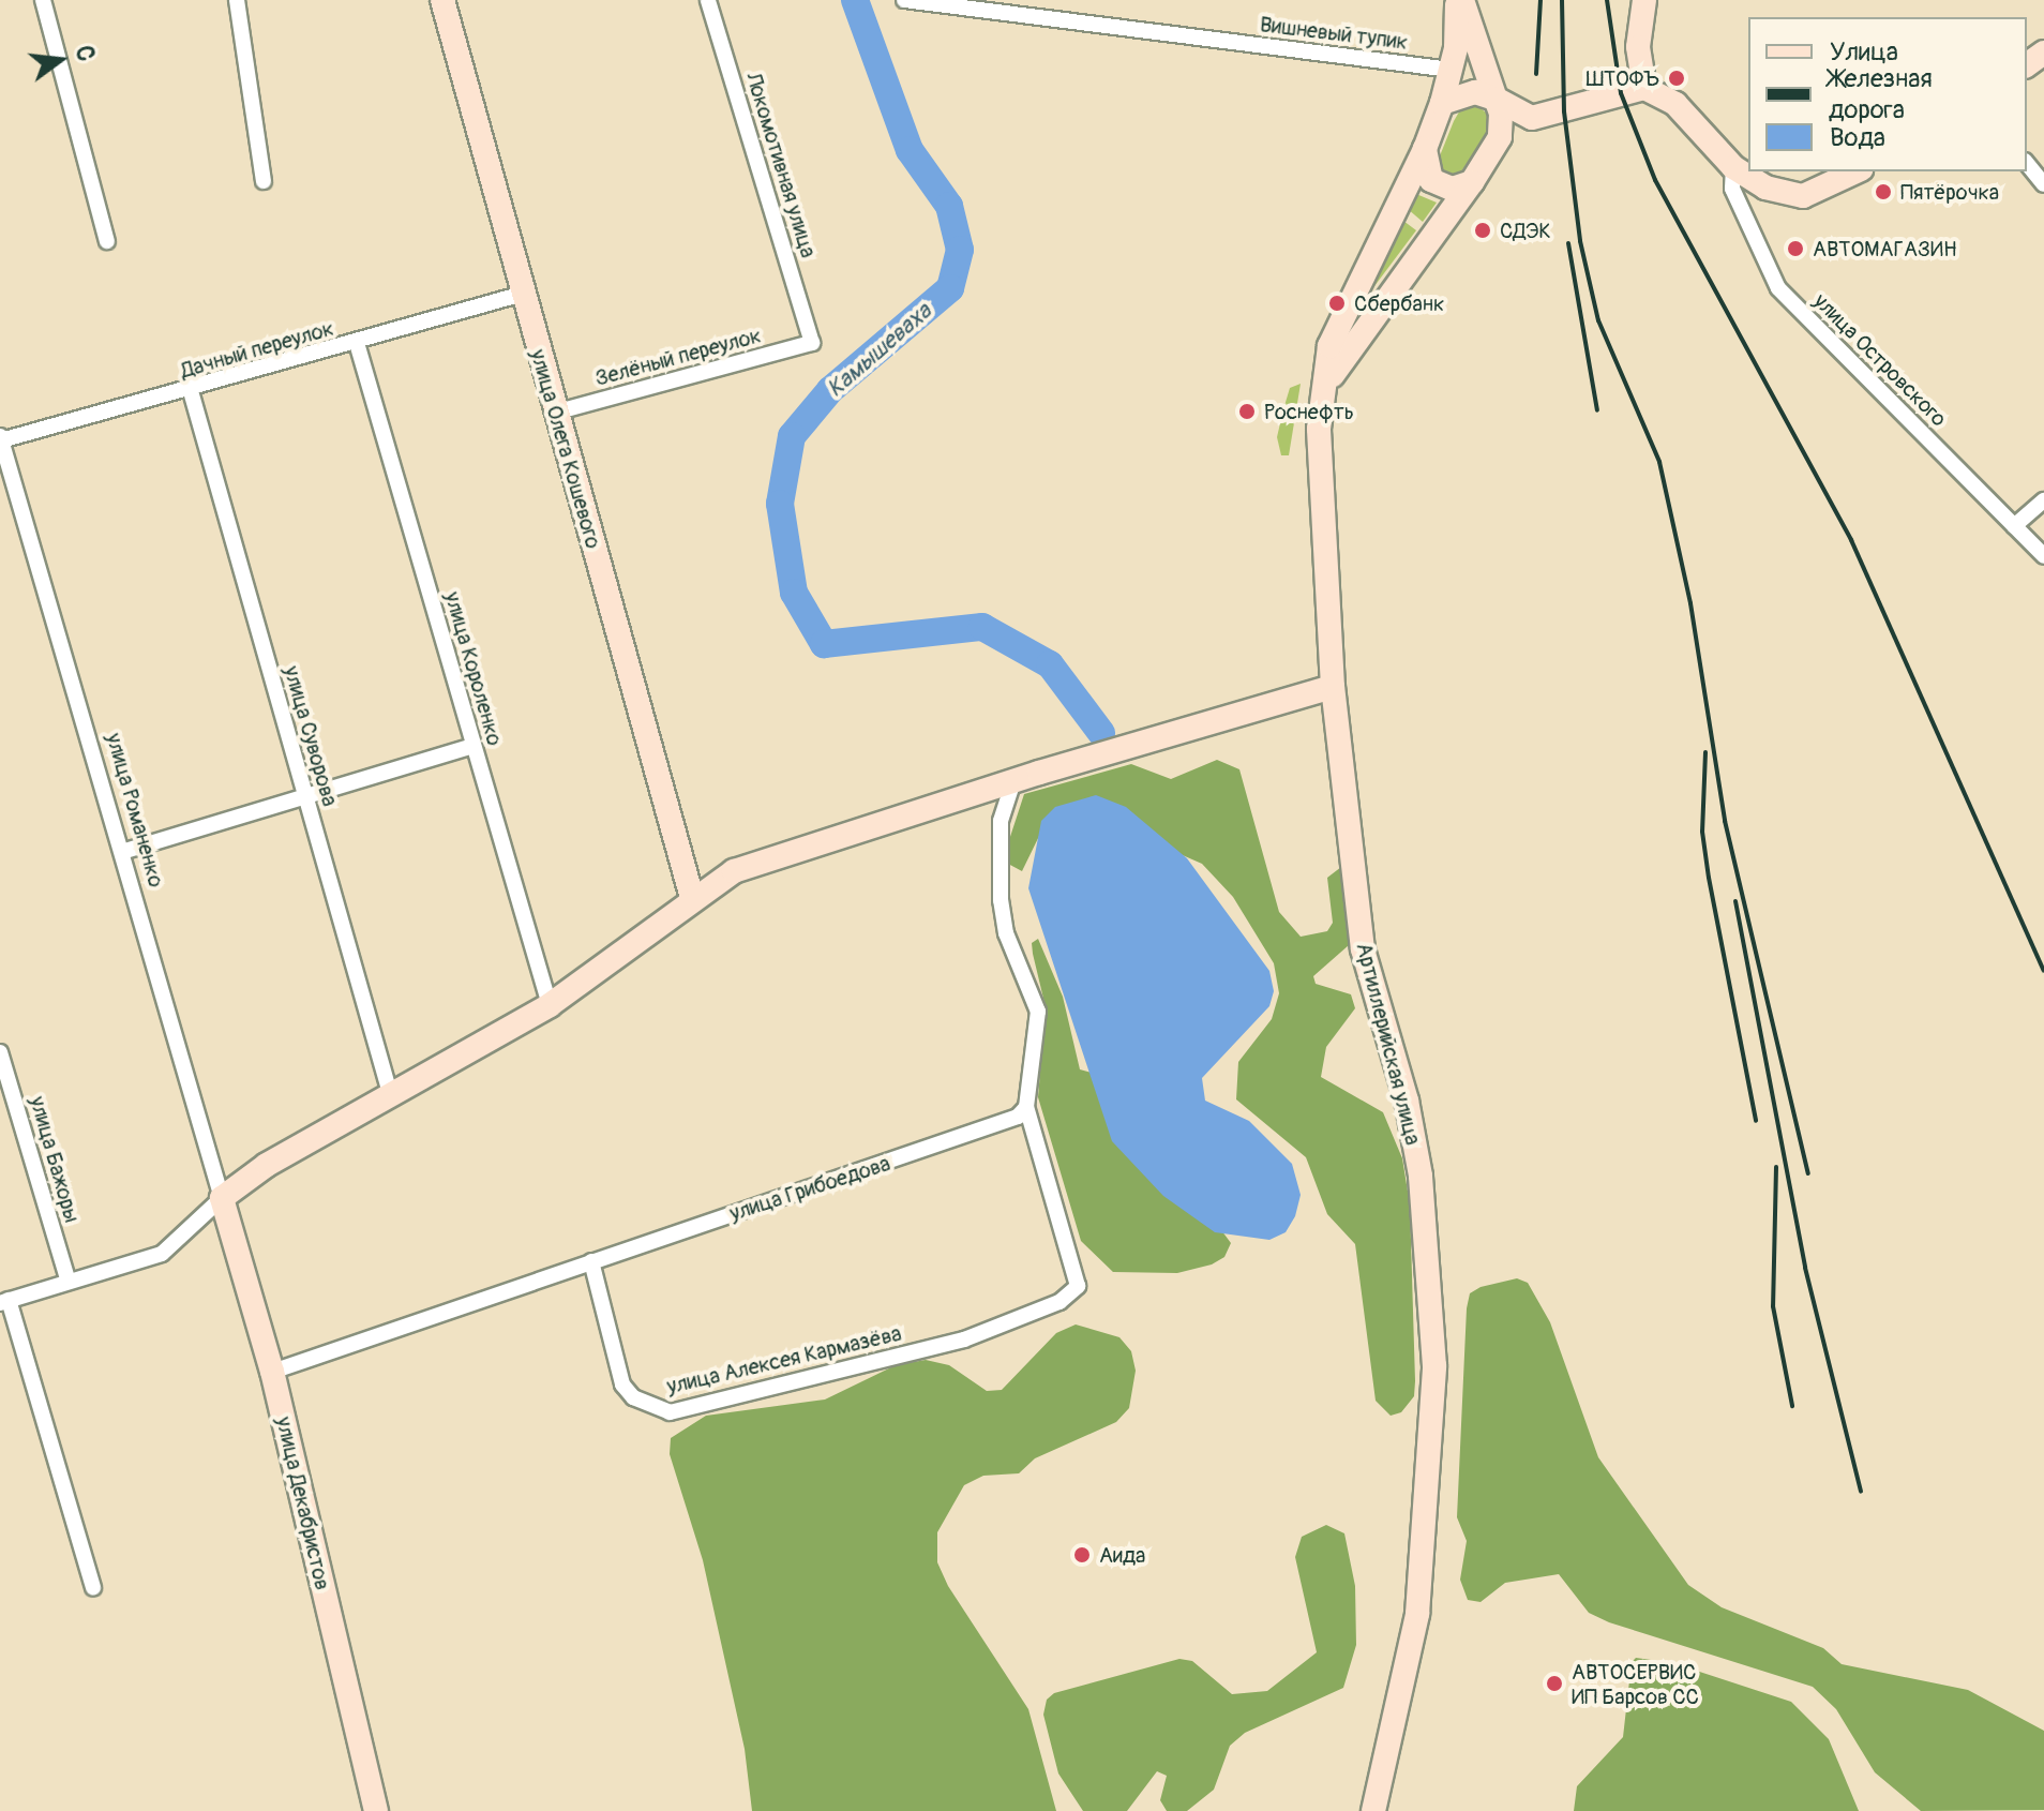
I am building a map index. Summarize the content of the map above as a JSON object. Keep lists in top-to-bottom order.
{
  "streets": {
    "main road": ["улица Олега Кошевого", "Артиллерийская улица", "улица Декабристов"],
    "street": [
      "Вишневый тупик",
      "Локомотивная улица",
      "Дачный переулок",
      "Зелёный переулок",
      "улица Островского",
      "улица Короленко",
      "улица Суворова",
      "улица Романенко",
      "улица Бажоры",
      "улица Грибоедова",
      "улица Алексея Кармазёва"
    ]
  },
  "crossings": [
    ["Вишневый тупик", "Артиллерийская улица"],
    ["Локомотивная улица", "Зелёный переулок"],
    ["Дачный переулок", "улица Олега Кошевого"],
    ["Дачный переулок", "улица Короленко"],
    ["Дачный переулок", "улица Суворова"],
    ["Дачный переулок", "улица Романенко"],
    ["Зелёный переулок", "улица Олега Кошевого"],
    ["улица Романенко", "улица Декабристов"],
    ["улица Грибоедова", "улица Алексея Кармазёва"],
    ["улица Грибоедова", "улица Декабристов"]
  ],
  "water": ["Камышеваха"],
  "places": [
    "ШТОФЪ",
    "Пятёрочка",
    "СДЭК",
    "АВТОМАГАЗИН",
    "Сбербанк",
    "Роснефть",
    "Аида",
    "АВТОСЕРВИС ИП Барсов СС"
  ],
  "legend": ["Улица", "Железная дорога", "Вода"],
  "north": "right"
}
